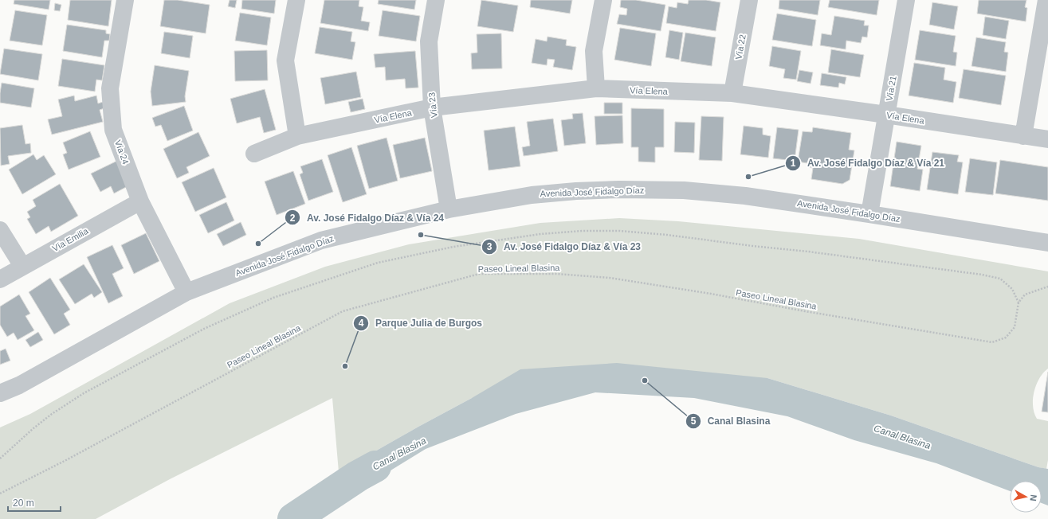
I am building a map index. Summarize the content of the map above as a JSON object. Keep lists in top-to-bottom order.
{
  "streets": {
    "street": [
      "Vía 22",
      "Vía 21",
      "Vía Elena",
      "Vía 23",
      "Vía 24",
      "Avenida José Fidalgo Díaz",
      "Vía Emilia"
    ],
    "path": ["Paseo Lineal Blasina"]
  },
  "crossings": [
    ["Vía 22", "Vía Elena"],
    ["Vía 21", "Vía Elena"],
    ["Vía 21", "Avenida José Fidalgo Díaz"],
    ["Vía Elena", "Vía 23"],
    ["Vía 23", "Avenida José Fidalgo Díaz"],
    ["Vía 24", "Avenida José Fidalgo Díaz"],
    ["Vía 24", "Vía Emilia"]
  ],
  "water": ["Canal Blasina"],
  "places": [
    "Av. José Fidalgo Díaz & Vía 21",
    "Av. José Fidalgo Díaz & Vía 23",
    "Av. José Fidalgo Díaz & Vía 24",
    "Parque Julia de Burgos",
    "Canal Blasina"
  ],
  "scale_bar": "20 m",
  "north": "right"
}
